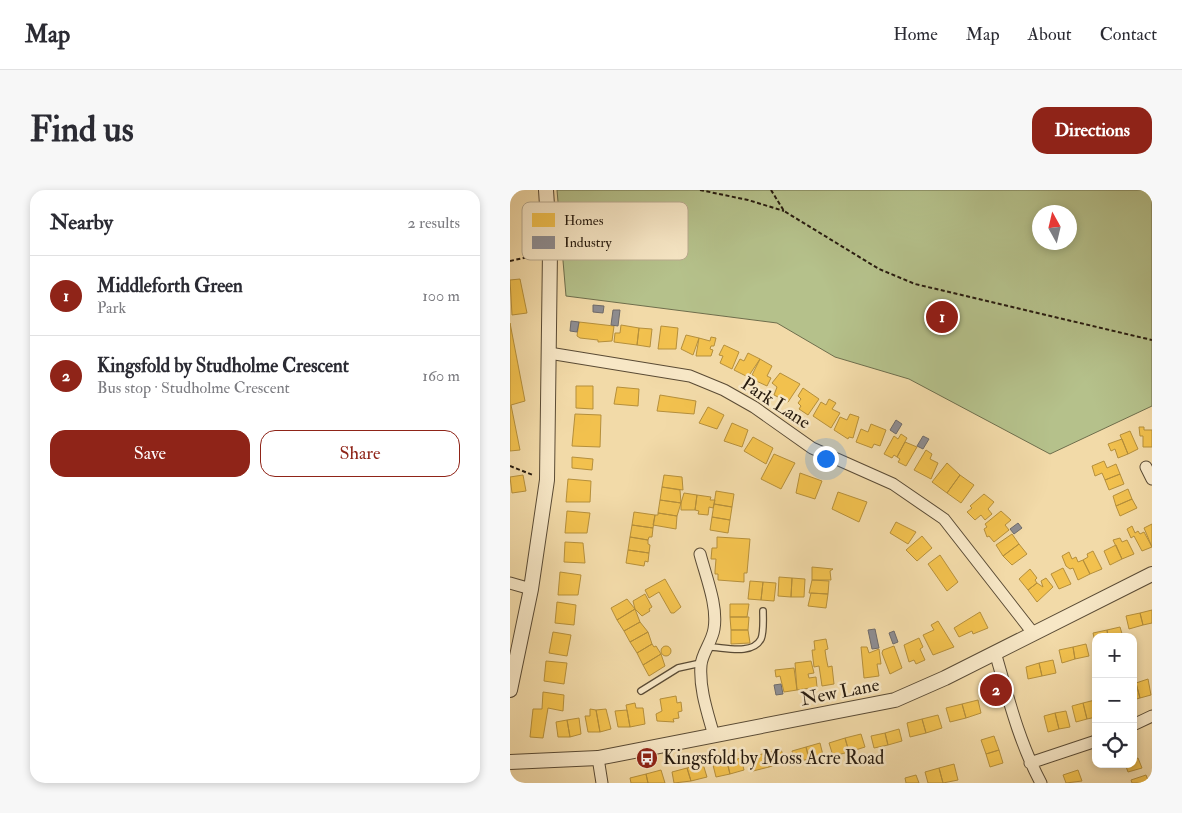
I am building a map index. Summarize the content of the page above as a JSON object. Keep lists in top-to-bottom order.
{
  "streets": {
    "street": ["Park Lane", "New Lane"]
  },
  "crossings": [
    ["Park Lane", "New Lane"]
  ],
  "places": {
    "bus stop": ["Kingsfold by Moss Acre Road"]
  },
  "legend": ["Homes", "Industry"],
  "north": "top",
  "page": {
    "header": "Map",
    "nav": [
      "Home",
      "Map",
      "About",
      "Contact"
    ],
    "buttons": [
      "Directions",
      ["Save", "Share"]
    ],
    "title": "Find us",
    "heading": ["Nearby", "2 results"],
    "list": [
      {
        "mark": "1",
        "name": "Middleforth Green",
        "note": "Park",
        "value": "100 m"
      },
      {
        "mark": "2",
        "name": "Kingsfold by Studholme Crescent",
        "note": "Bus stop · Studholme Crescent",
        "value": "160 m"
      }
    ],
    "pins": ["1", "2"],
    "map_buttons": ["+", "−"]
  }
}
